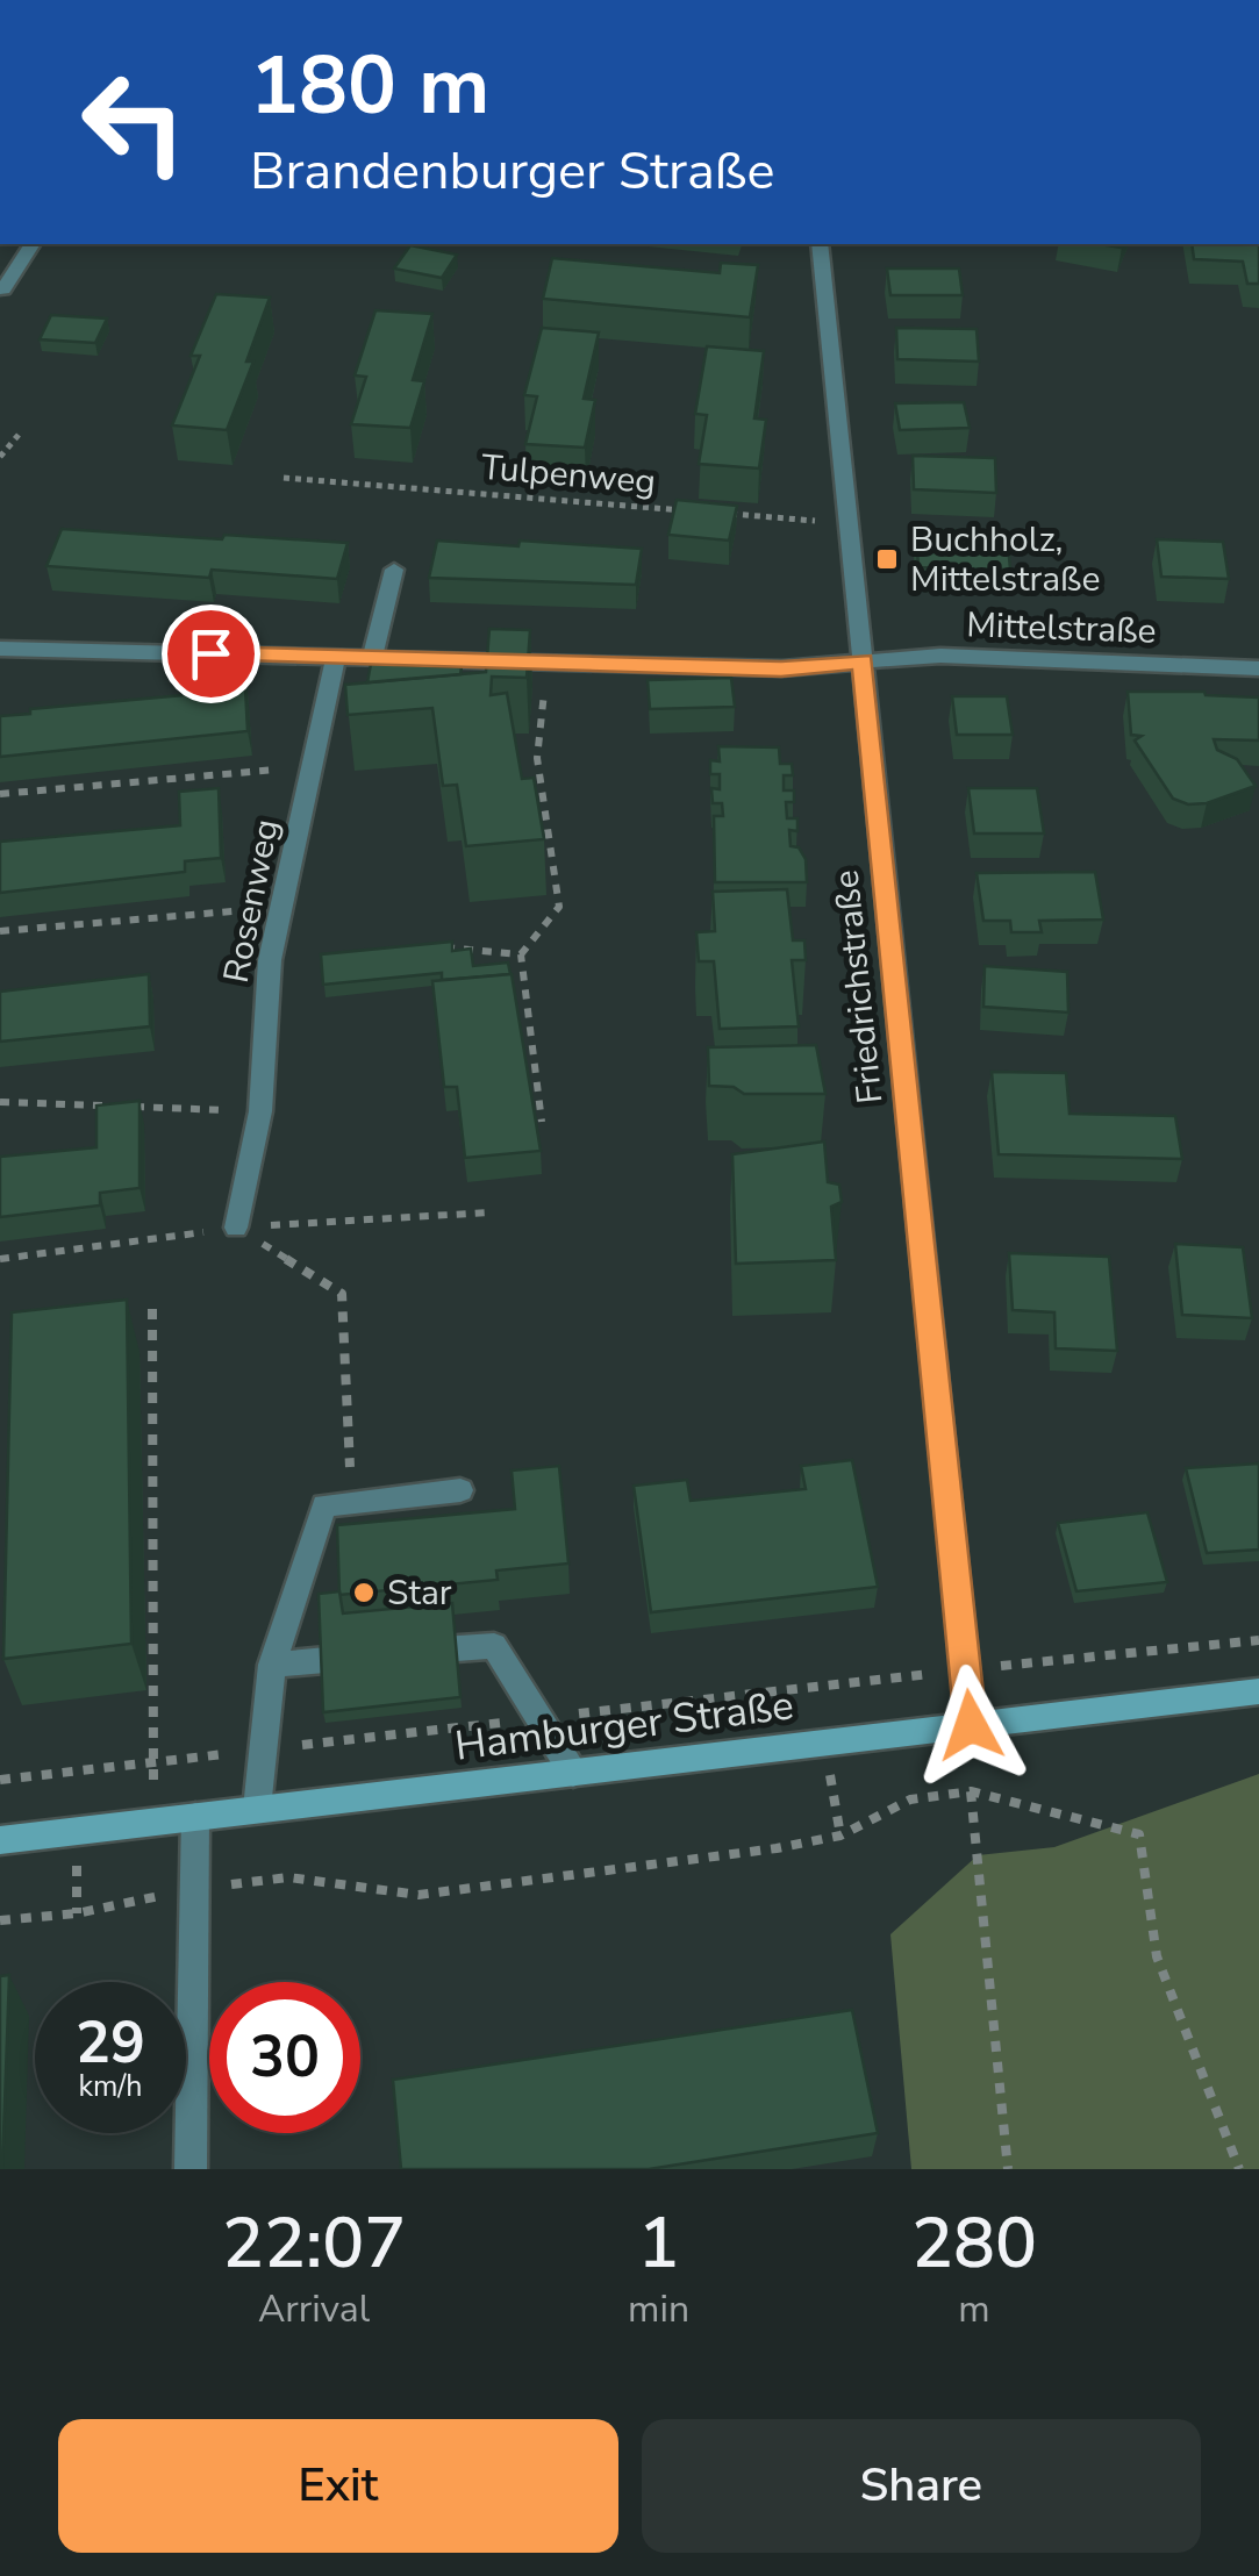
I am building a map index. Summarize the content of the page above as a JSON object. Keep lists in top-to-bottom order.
{
  "streets": {
    "main road": ["Hamburger Straße"],
    "street": ["Mittelstraße", "Rosenweg", "Friedrichstraße"],
    "path": ["Tulpenweg"]
  },
  "crossings": [
    ["Mittelstraße", "Rosenweg"],
    ["Mittelstraße", "Friedrichstraße"],
    ["Friedrichstraße", "Hamburger Straße"]
  ],
  "places": {
    "transit": ["Buchholz, Mittelstraße"],
    "other": ["Star"]
  },
  "page": {
    "turn": ["180 m", "Brandenburger Straße"],
    "speed": "29 km/h",
    "limit": "30",
    "eta": [
      "22:07",
      "Arrival",
      "1",
      "min",
      "280",
      "m"
    ],
    "buttons": ["Exit", "Share"]
  }
}
